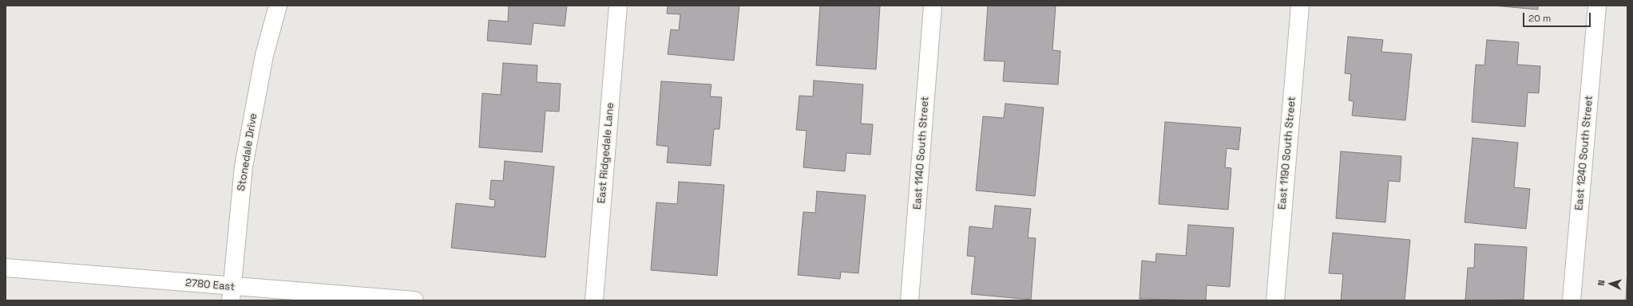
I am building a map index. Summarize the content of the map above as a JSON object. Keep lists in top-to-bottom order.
{
  "streets": {
    "street": [
      "Stonedale Drive",
      "East Ridgedale Lane",
      "East 1140 South Street",
      "East 1190 South Street",
      "East 1240 South Street",
      "2780 East"
    ]
  },
  "crossings": [
    ["Stonedale Drive", "2780 East"]
  ],
  "scale_bar": "20 m",
  "north": "left"
}
